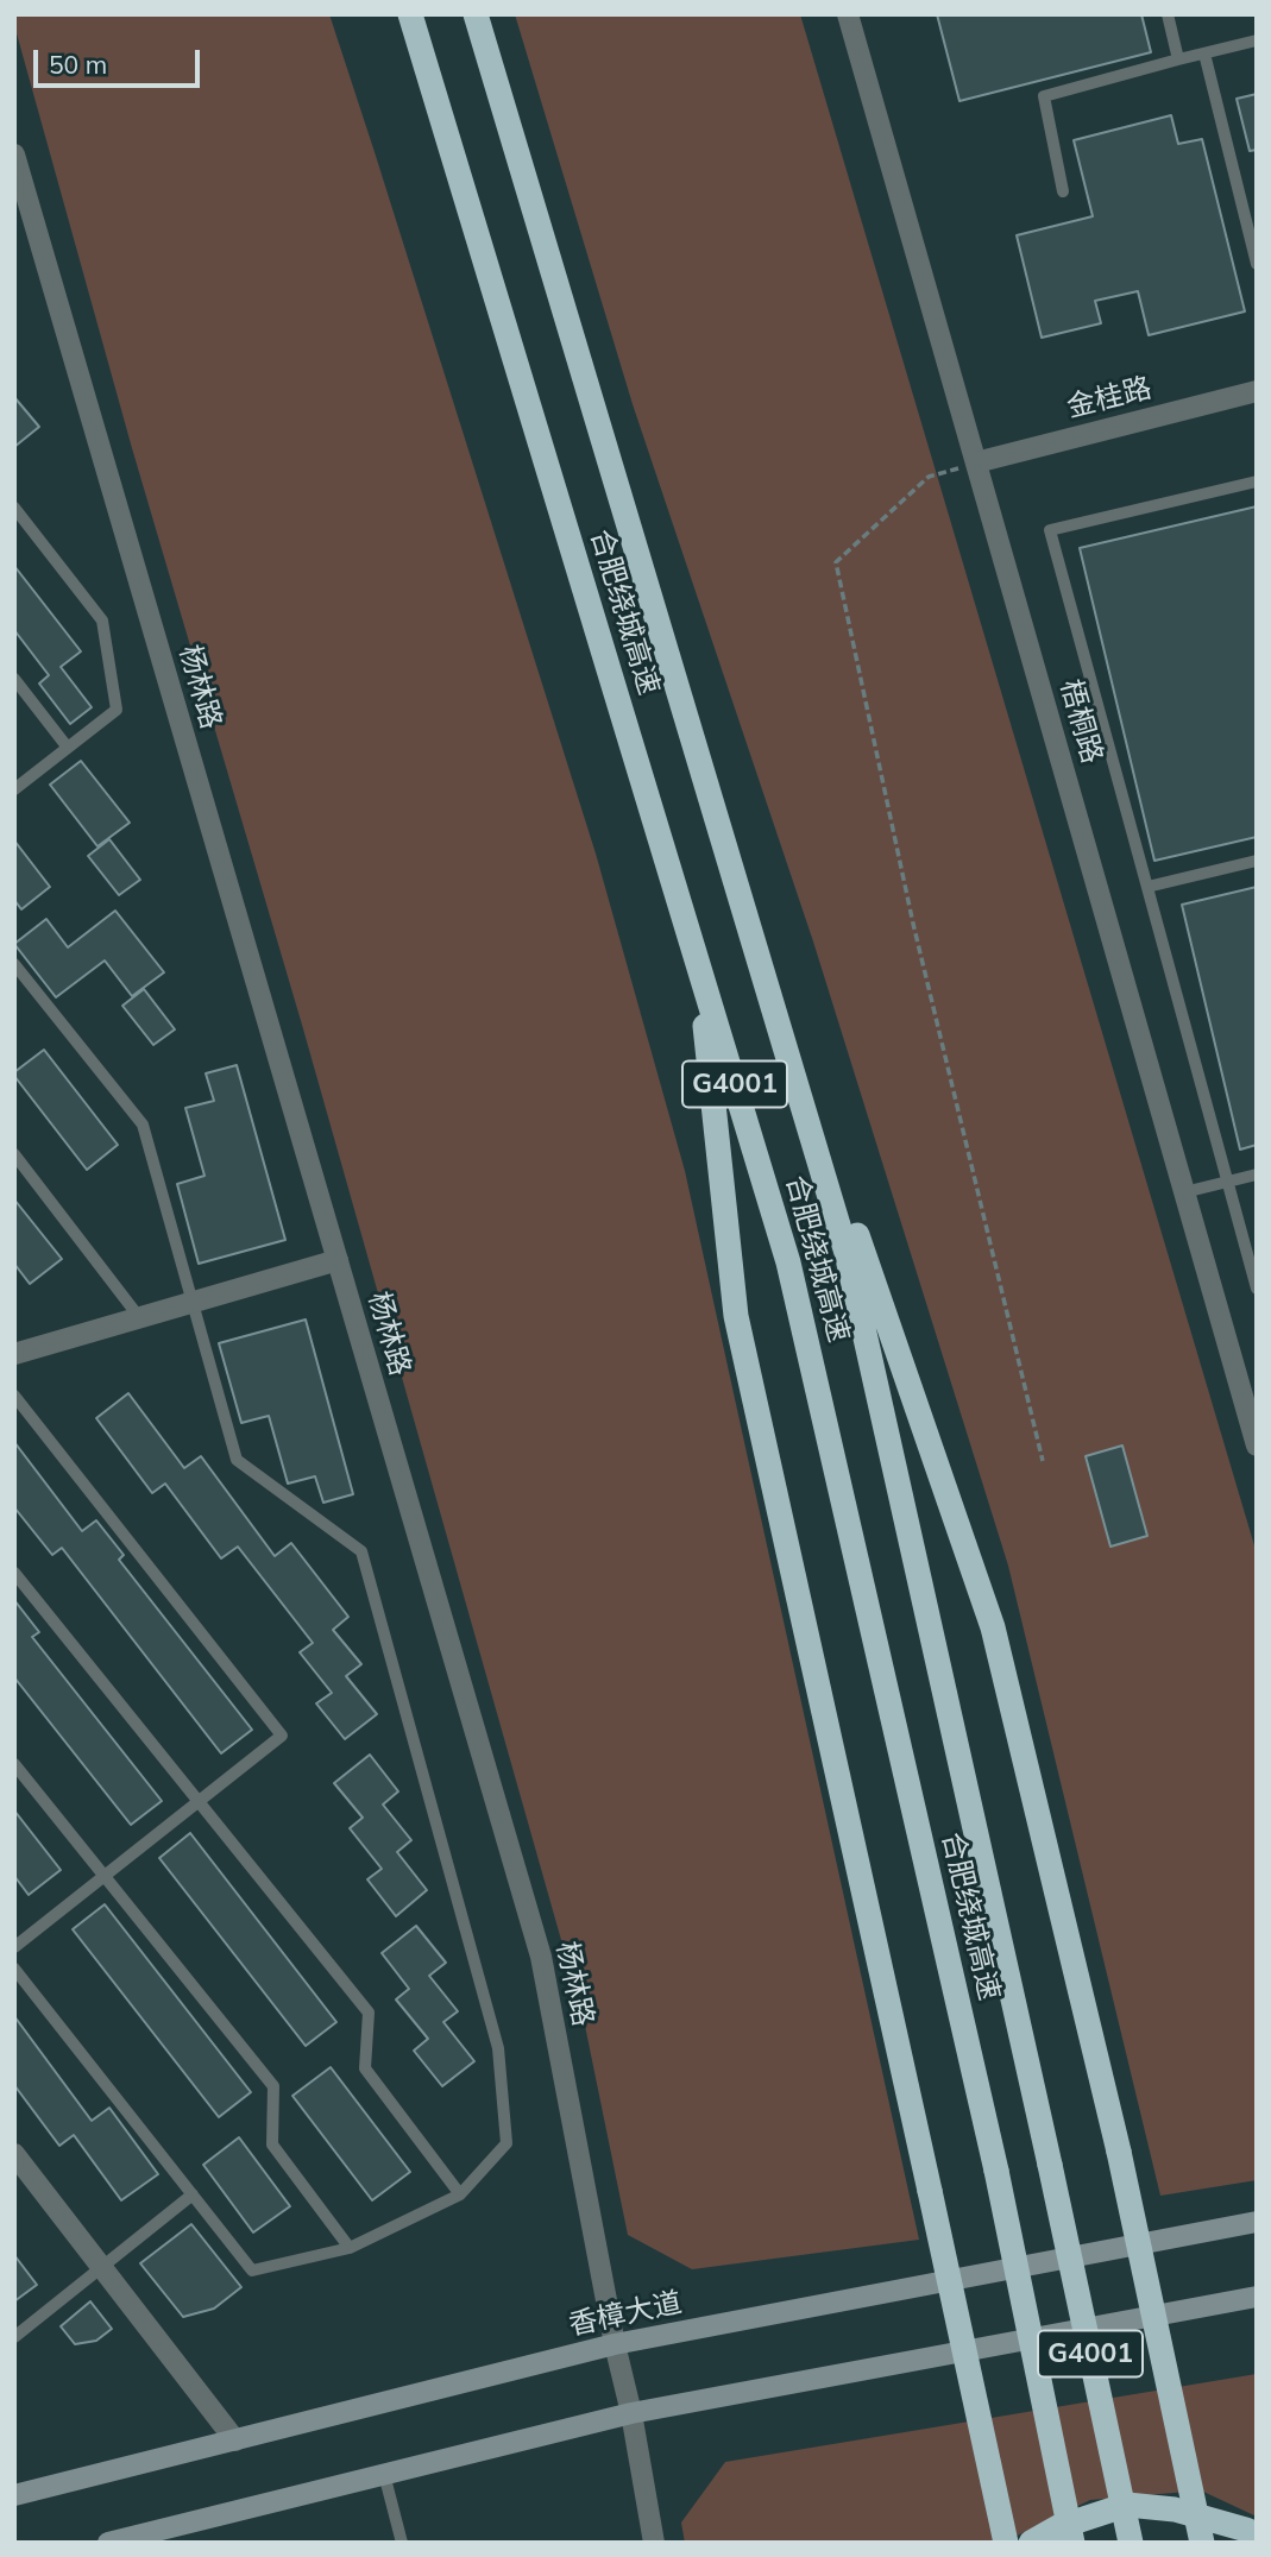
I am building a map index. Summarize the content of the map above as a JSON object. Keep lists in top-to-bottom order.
{
  "streets": {
    "highway": ["合肥绕城高速", "G4001"],
    "main road": ["香樟大道"],
    "street": ["金桂路", "杨林路", "梧桐路"]
  },
  "crossings": [
    ["金桂路", "梧桐路"],
    ["杨林路", "香樟大道"]
  ],
  "scale_bar": "50 m"
}
